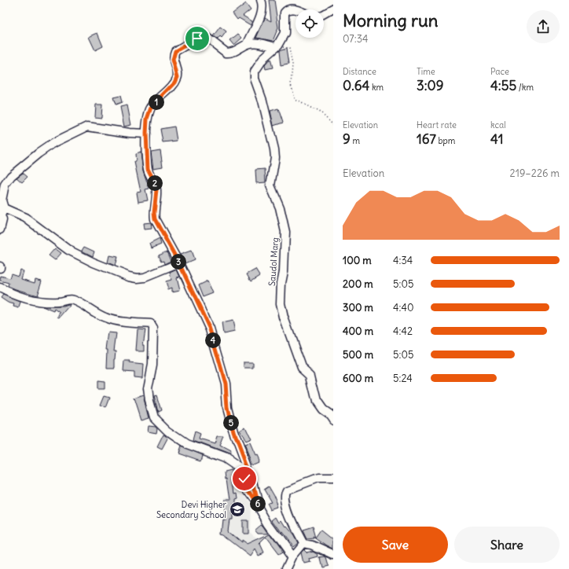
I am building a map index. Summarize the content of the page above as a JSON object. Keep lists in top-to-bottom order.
{
  "streets": {
    "street": ["Saudol Marg"]
  },
  "places": {
    "school or university": ["Devi Higher Secondary School"]
  },
  "page": {
    "heading": ["Morning run", "07:34"],
    "stats": [
      ["Distance", "0.64 km"],
      ["Time", "3:09"],
      ["Pace", "4:55 /km"],
      ["Elevation", "9 m"],
      ["Heart rate", "167 bpm"],
      ["kcal", "41"]
    ],
    "pins": [
      "1",
      "2",
      "3",
      "4",
      "5",
      "6"
    ],
    "chart": ["Elevation", "219–226 m"],
    "list": [
      {
        "name": "100 m",
        "note": "4:34"
      },
      {
        "name": "200 m",
        "note": "5:05"
      },
      {
        "name": "300 m",
        "note": "4:40"
      },
      {
        "name": "400 m",
        "note": "4:42"
      },
      {
        "name": "500 m",
        "note": "5:05"
      },
      {
        "name": "600 m",
        "note": "5:24"
      }
    ],
    "buttons": ["Save", "Share"]
  }
}
